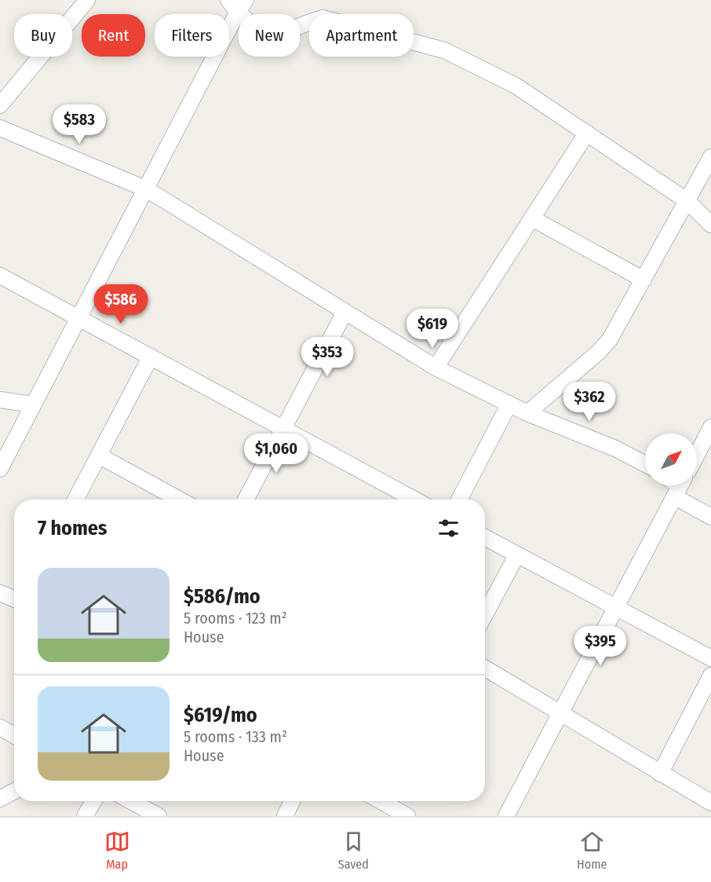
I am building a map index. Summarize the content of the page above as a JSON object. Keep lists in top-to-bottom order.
{
  "north": "top right",
  "page": {
    "chip": [
      "Buy",
      "Rent",
      "Filters",
      "New",
      "Apartment"
    ],
    "price": [
      "$583",
      "$586",
      "$619",
      "$353",
      "$362",
      "$1,060",
      "$395"
    ],
    "heading": "7 homes",
    "list": [
      {
        "name": "$586/mo",
        "note": "5 rooms · 123 m² · House"
      },
      {
        "name": "$619/mo",
        "note": "5 rooms · 133 m² · House"
      }
    ],
    "tabs": ["Map", "Saved", "Home"]
  }
}
